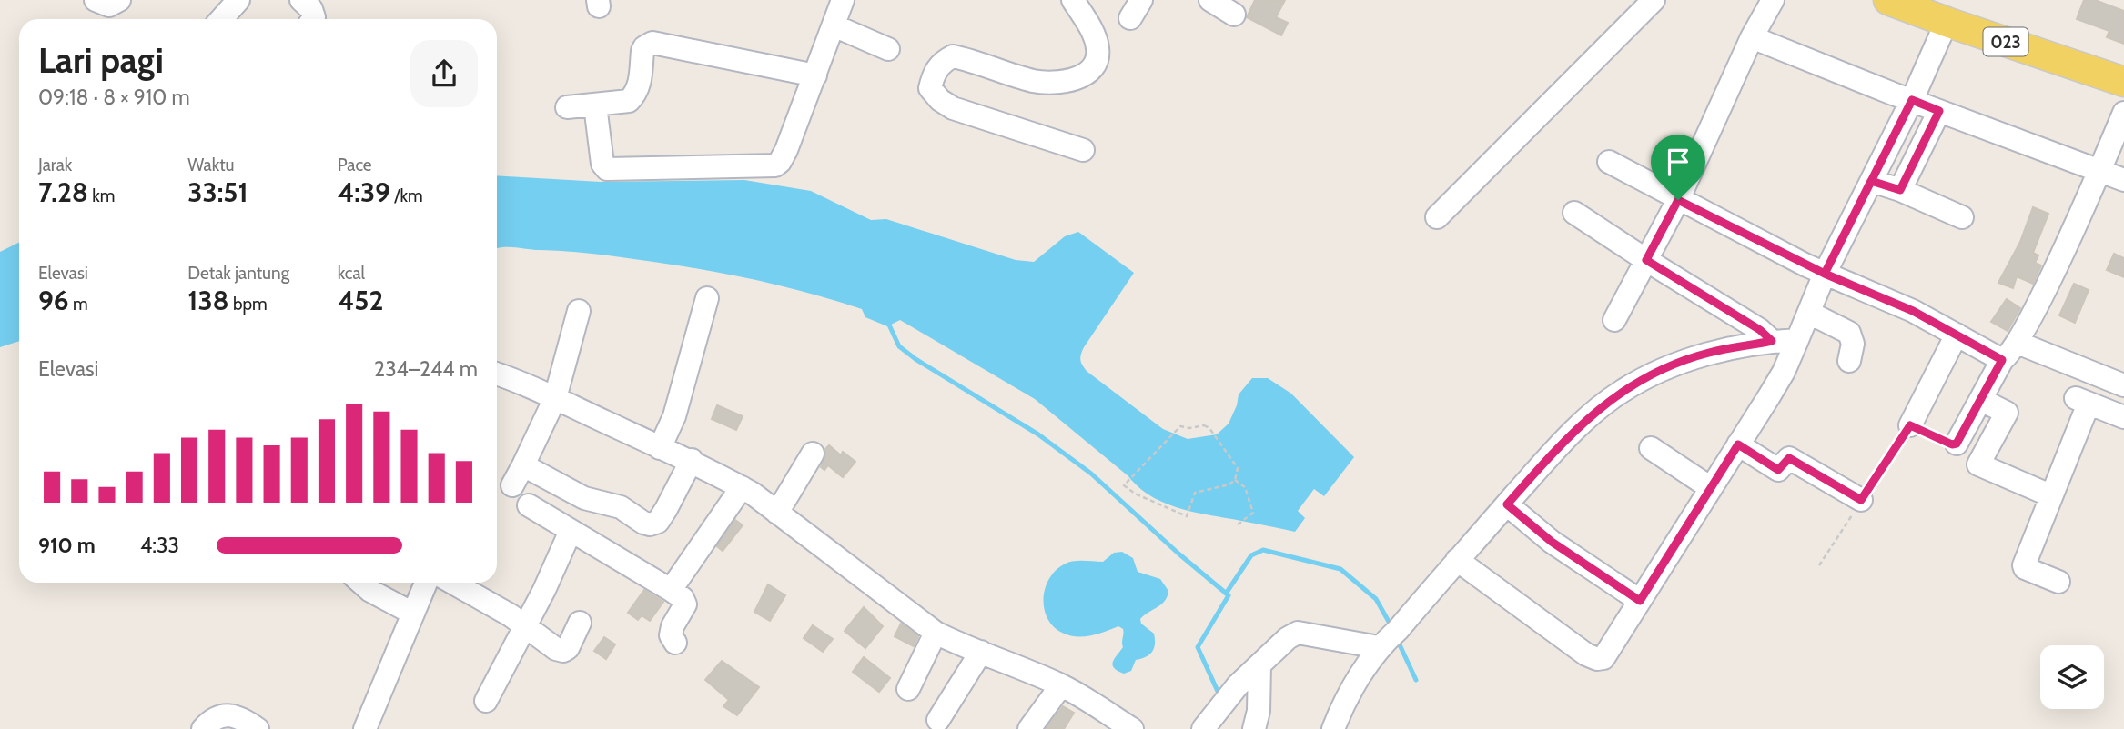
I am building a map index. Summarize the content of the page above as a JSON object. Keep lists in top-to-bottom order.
{
  "streets": {
    "main road": ["023"]
  },
  "page": {
    "heading": ["Lari pagi", "09:18 · 8 × 910 m"],
    "stats": [
      ["Jarak", "7.28 km"],
      ["Waktu", "33:51"],
      ["Pace", "4:39 /km"],
      ["Elevasi", "96 m"],
      ["Detak jantung", "138 bpm"],
      ["kcal", "452"]
    ],
    "chart": ["Elevasi", "234–244 m"],
    "list": [
      {
        "name": "910 m",
        "note": "4:33"
      }
    ]
  }
}
